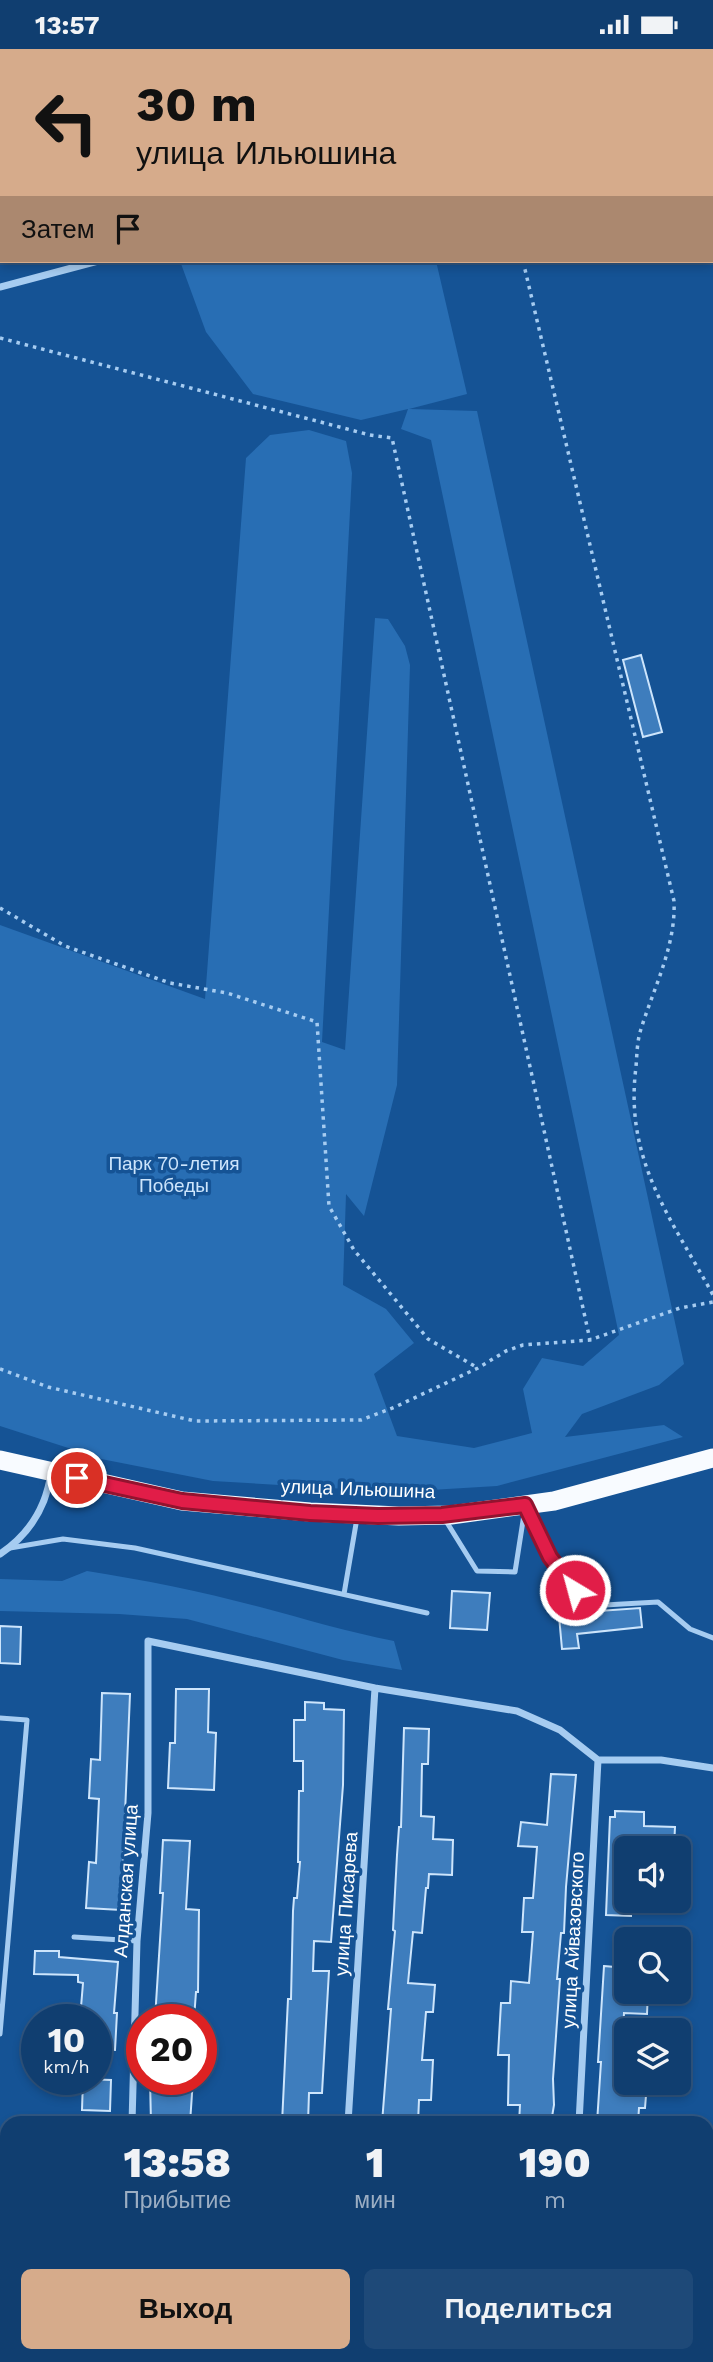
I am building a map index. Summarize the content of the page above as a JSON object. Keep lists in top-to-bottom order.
{
  "streets": {
    "highway": ["улица Ильюшина"],
    "street": ["Алданская улица", "улица Писарева", "улица Айвазовского"]
  },
  "crossings": [
    ["Алданская улица", "улица Писарева"]
  ],
  "parks": ["Парк 70-летия Победы"],
  "page": {
    "status": "13:57",
    "turn": ["30 m", "улица Ильюшина"],
    "then": "Затем",
    "speed": "10 km/h",
    "limit": "20",
    "eta": [
      "13:58",
      "Прибытие",
      "1",
      "мин",
      "190",
      "m"
    ],
    "buttons": ["Выход", "Поделиться"]
  }
}
